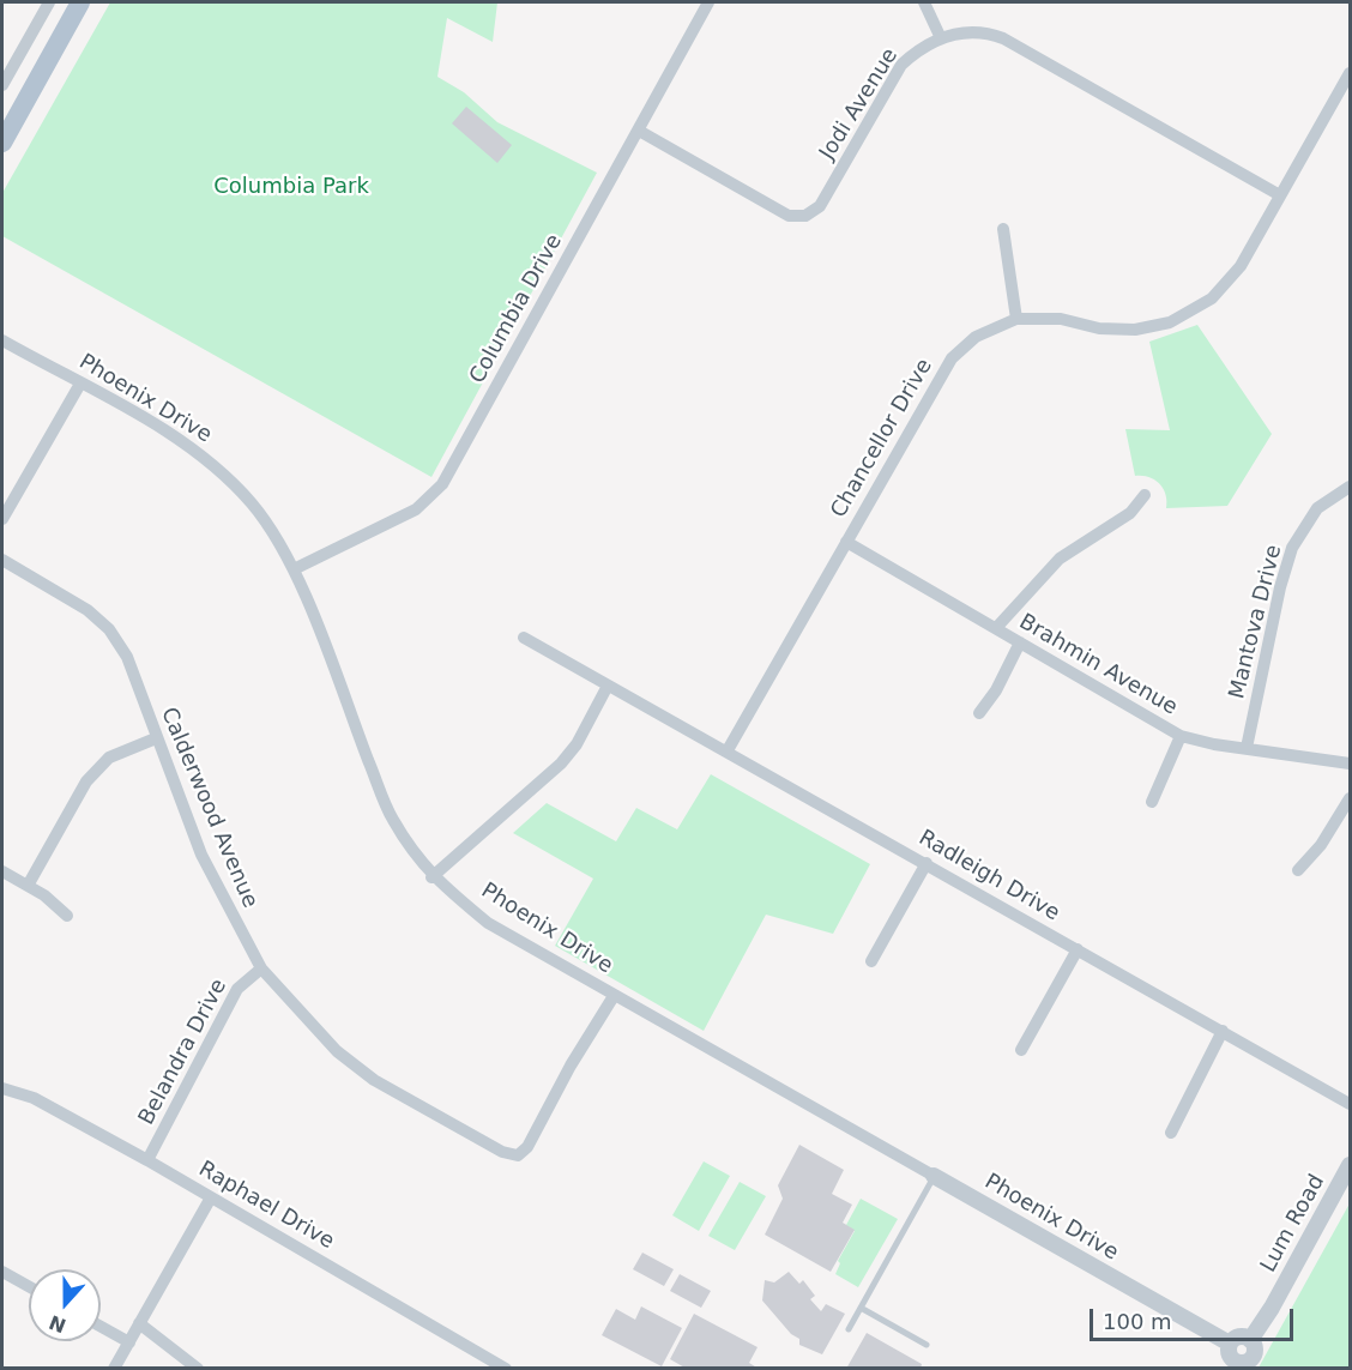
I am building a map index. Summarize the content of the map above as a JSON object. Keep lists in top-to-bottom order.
{
  "streets": {
    "street": [
      "Jodi Avenue",
      "Columbia Drive",
      "Phoenix Drive",
      "Chancellor Drive",
      "Mantova Drive",
      "Brahmin Avenue",
      "Calderwood Avenue",
      "Radleigh Drive",
      "Belandra Drive",
      "Raphael Drive",
      "Lum Road"
    ]
  },
  "crossings": [
    ["Jodi Avenue", "Columbia Drive"],
    ["Jodi Avenue", "Chancellor Drive"],
    ["Columbia Drive", "Phoenix Drive"],
    ["Phoenix Drive", "Calderwood Avenue"],
    ["Phoenix Drive", "Lum Road"],
    ["Chancellor Drive", "Brahmin Avenue"],
    ["Chancellor Drive", "Radleigh Drive"],
    ["Mantova Drive", "Brahmin Avenue"],
    ["Calderwood Avenue", "Belandra Drive"],
    ["Belandra Drive", "Raphael Drive"]
  ],
  "parks": ["Columbia Park"],
  "scale_bar": "100 m",
  "north": "bottom"
}
